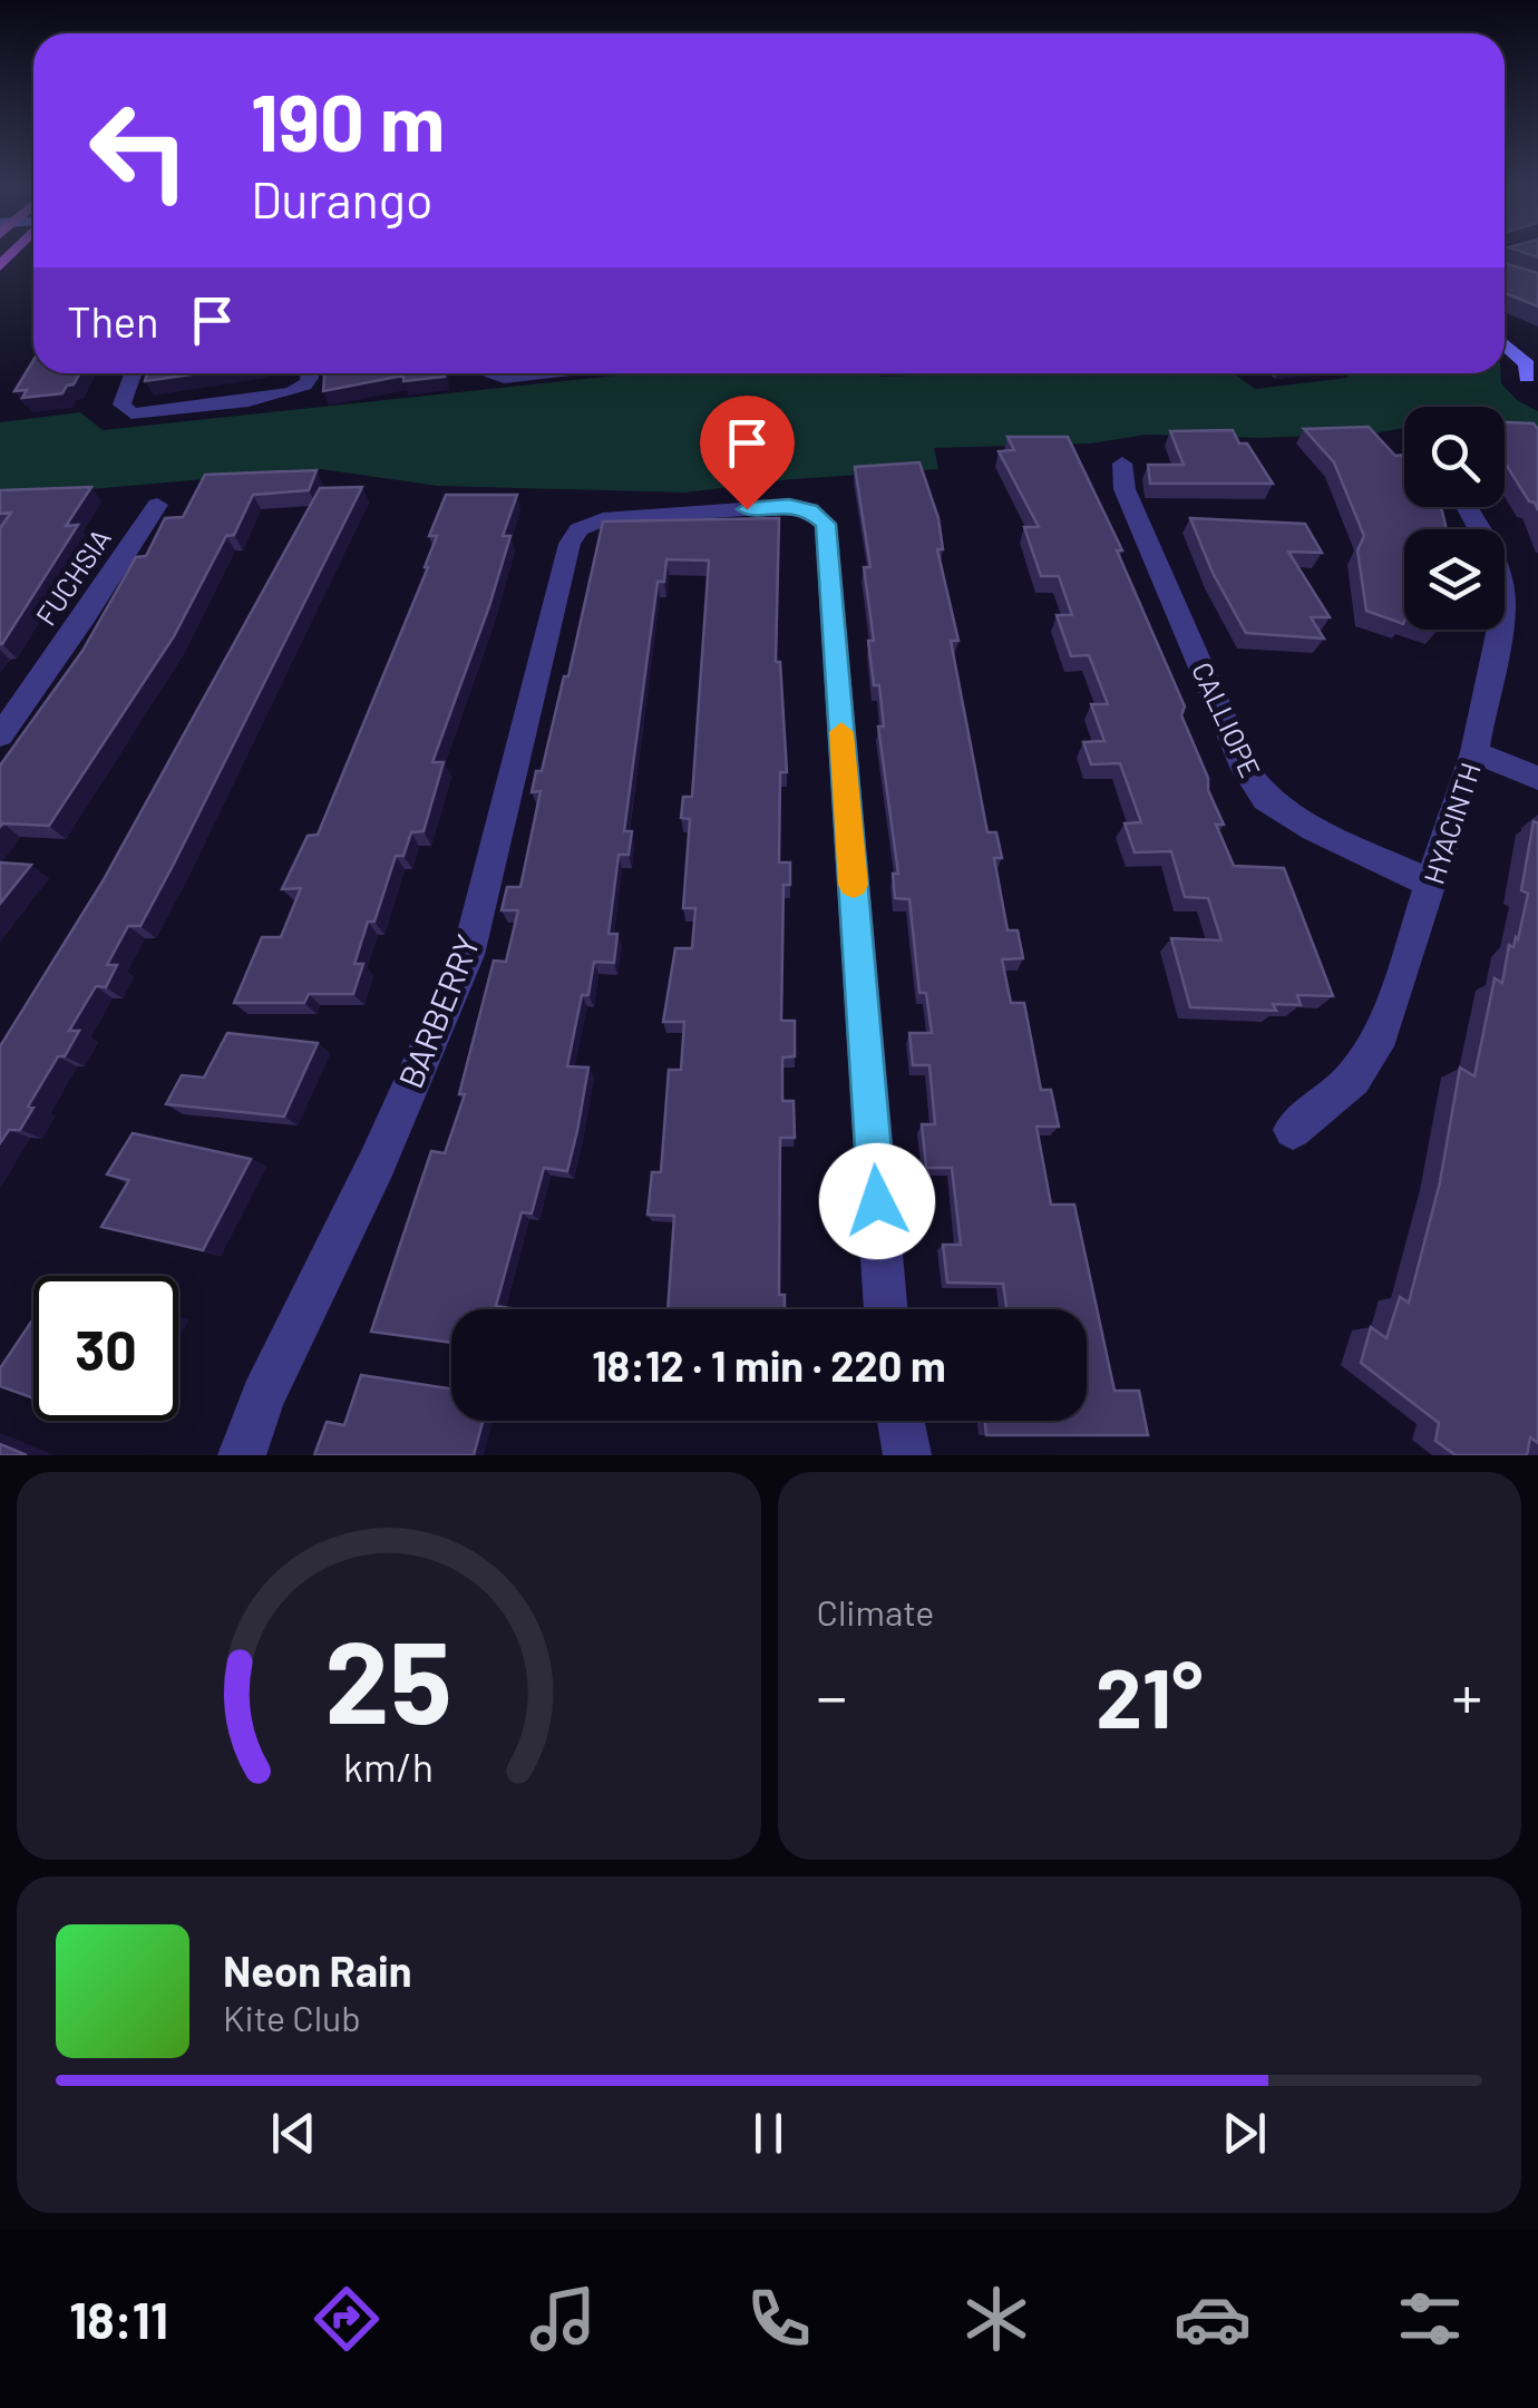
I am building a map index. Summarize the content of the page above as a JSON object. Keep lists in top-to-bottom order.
{
  "streets": {
    "street": [
      "FUCHSIA",
      "CALLIOPE",
      "HYACINTH",
      "BARBERRY"
    ]
  },
  "crossings": [
    ["CALLIOPE", "HYACINTH"]
  ],
  "page": {
    "turn": ["190 m", "Durango"],
    "then": "Then",
    "limit": "30",
    "trip": "18:12 · 1 min · 220 m",
    "tile": "Climate",
    "heat": ["−", "21°", "+"],
    "song": ["Neon Rain", "Kite Club"],
    "tabs": "18:11",
    "gauge": ["25", "km/h"]
  }
}
